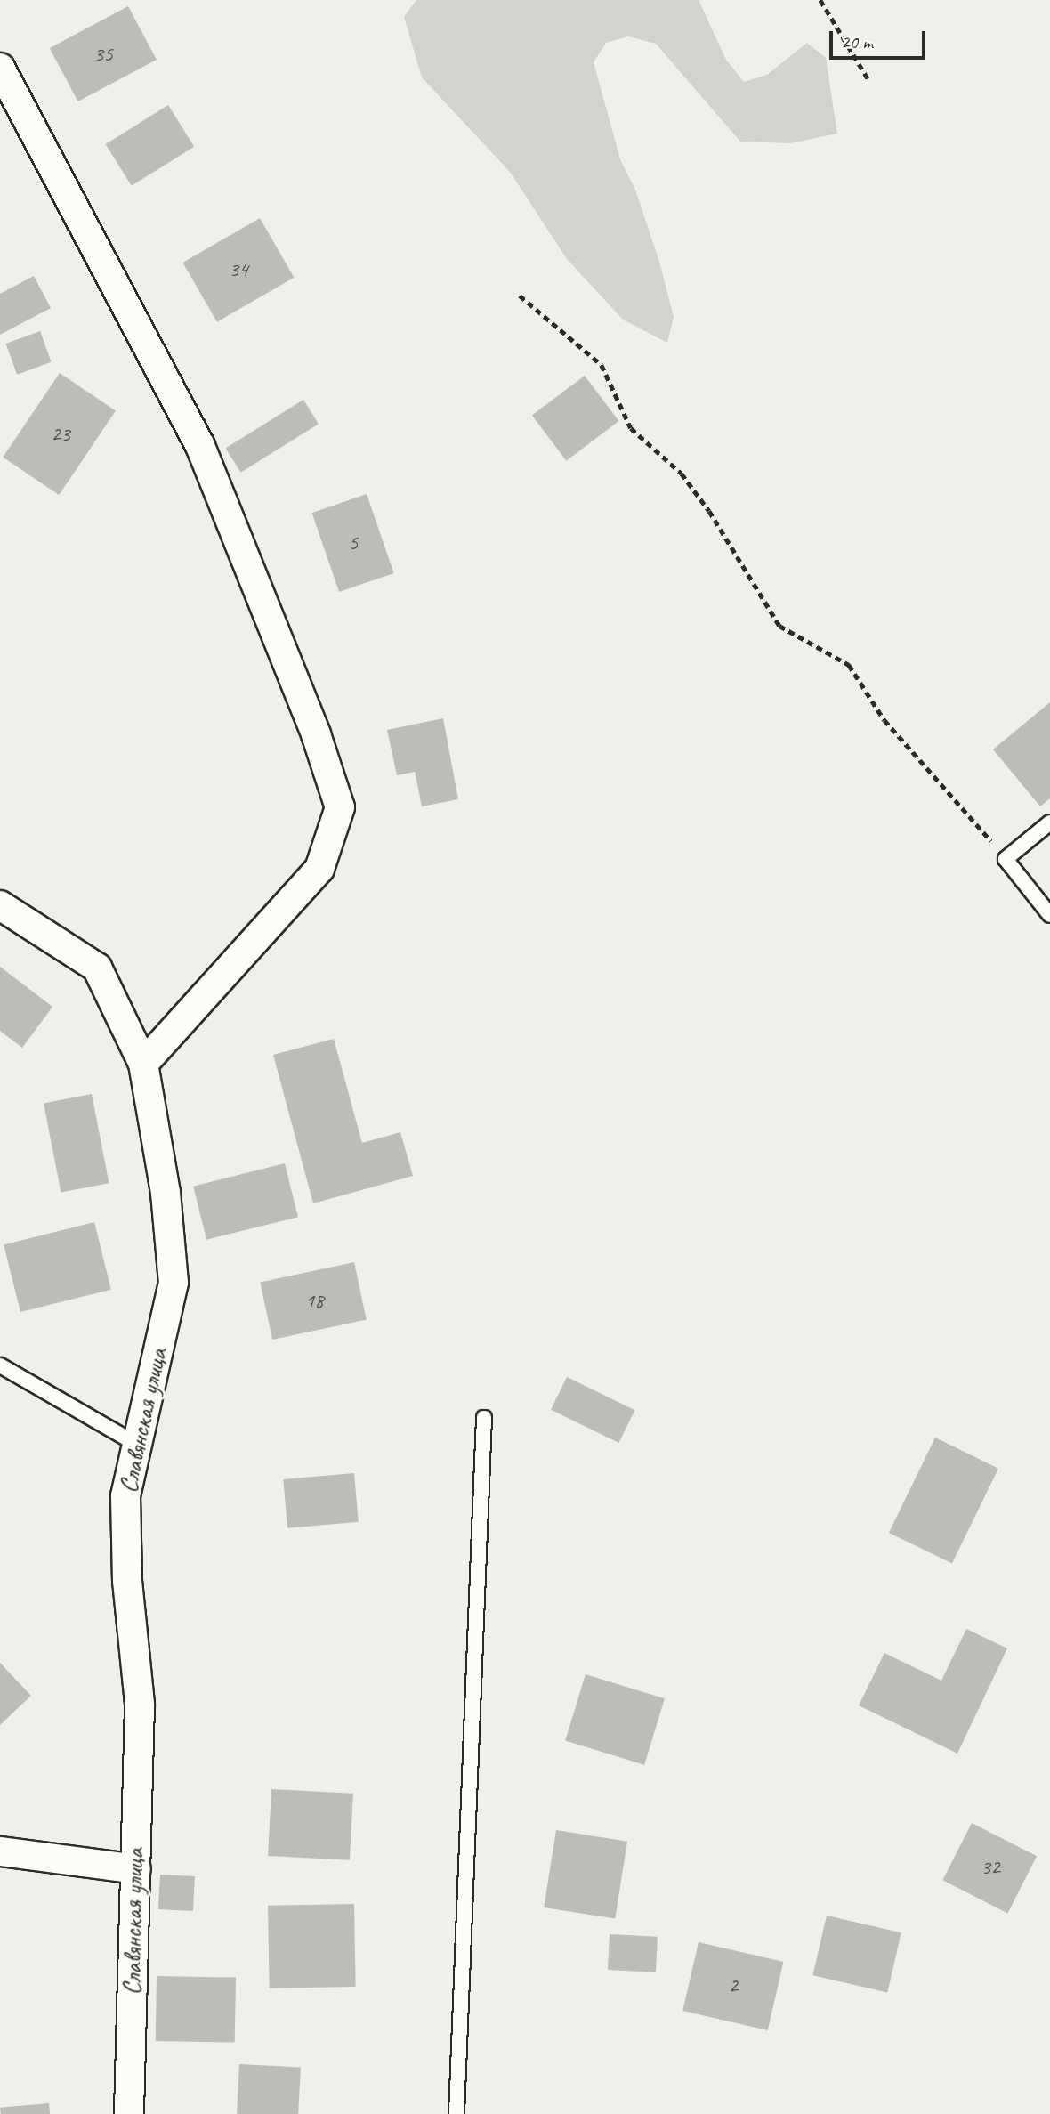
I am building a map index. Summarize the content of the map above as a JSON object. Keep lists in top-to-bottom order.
{
  "streets": {
    "street": ["Славянская улица"]
  },
  "house_numbers": [
    "35",
    "34",
    "23",
    "5",
    "18",
    "32",
    "2"
  ],
  "scale_bar": "20 m"
}
